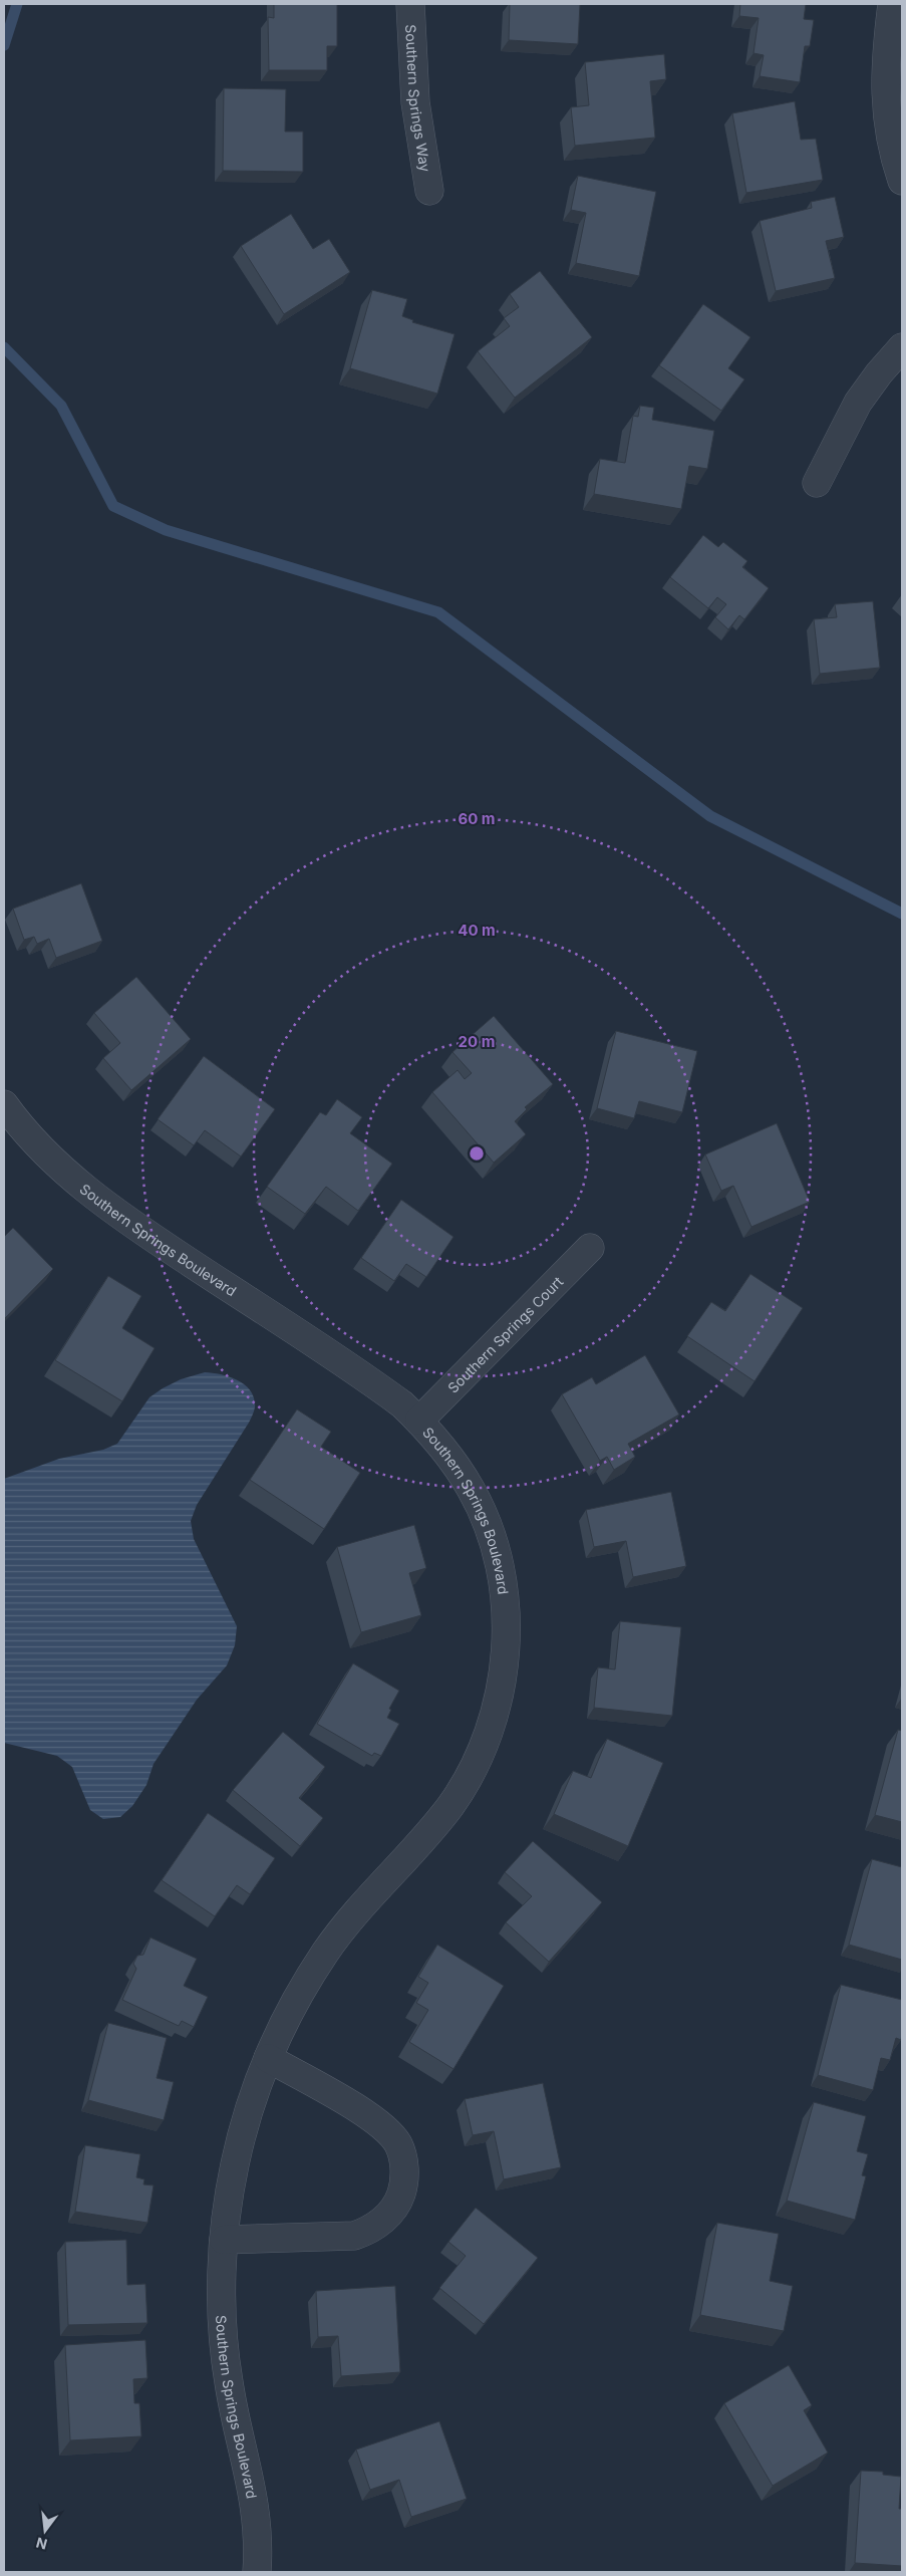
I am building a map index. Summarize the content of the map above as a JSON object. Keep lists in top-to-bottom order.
{
  "streets": {
    "street": ["Southern Springs Way", "Southern Springs Boulevard", "Southern Springs Court"]
  },
  "crossings": [
    ["Southern Springs Boulevard", "Southern Springs Court"]
  ],
  "north": "bottom",
  "rings": ["60 m", "40 m", "20 m"]
}
